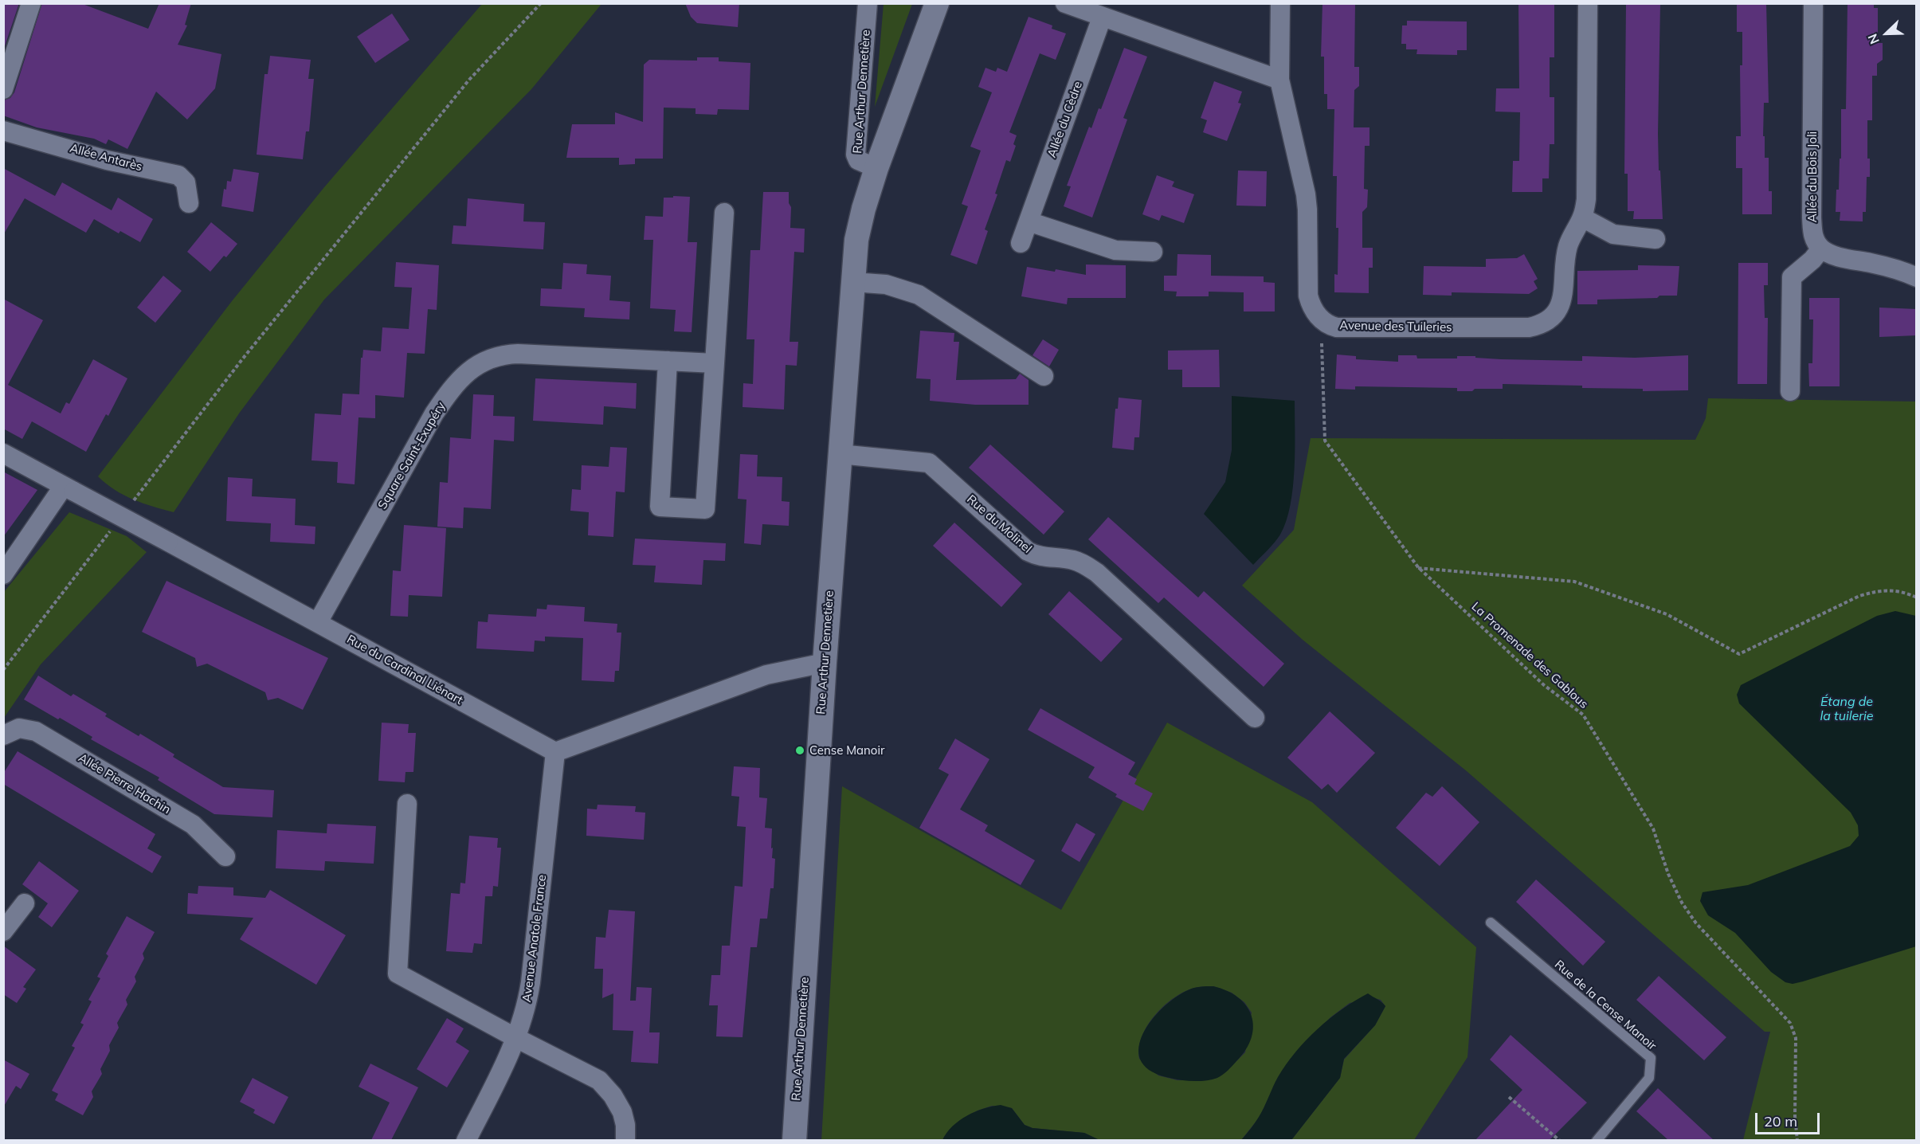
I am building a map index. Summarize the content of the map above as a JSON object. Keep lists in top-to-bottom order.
{
  "streets": {
    "street": [
      "Rue Arthur Dennetière",
      "Allée du Cèdre",
      "Allée Antarès",
      "Allée du Bois Joli",
      "Avenue des Tuileries",
      "Square Saint-Exupéry",
      "Rue du Molinel",
      "Rue du Cardinal Liénart",
      "Allée Pierre Hachin",
      "Avenue Anatole France"
    ],
    "lane": ["Rue de la Cense Manoir"],
    "path": ["La Promenade des Gablous"]
  },
  "crossings": [
    ["Rue Arthur Dennetière", "Rue du Molinel"],
    ["Avenue des Tuileries", "La Promenade des Gablous"],
    ["Square Saint-Exupéry", "Rue du Cardinal Liénart"],
    ["Rue du Cardinal Liénart", "Avenue Anatole France"]
  ],
  "water": ["Étang de la tuilerie"],
  "places": ["Cense Manoir"],
  "scale_bar": "20 m",
  "north": "bottom left"
}
